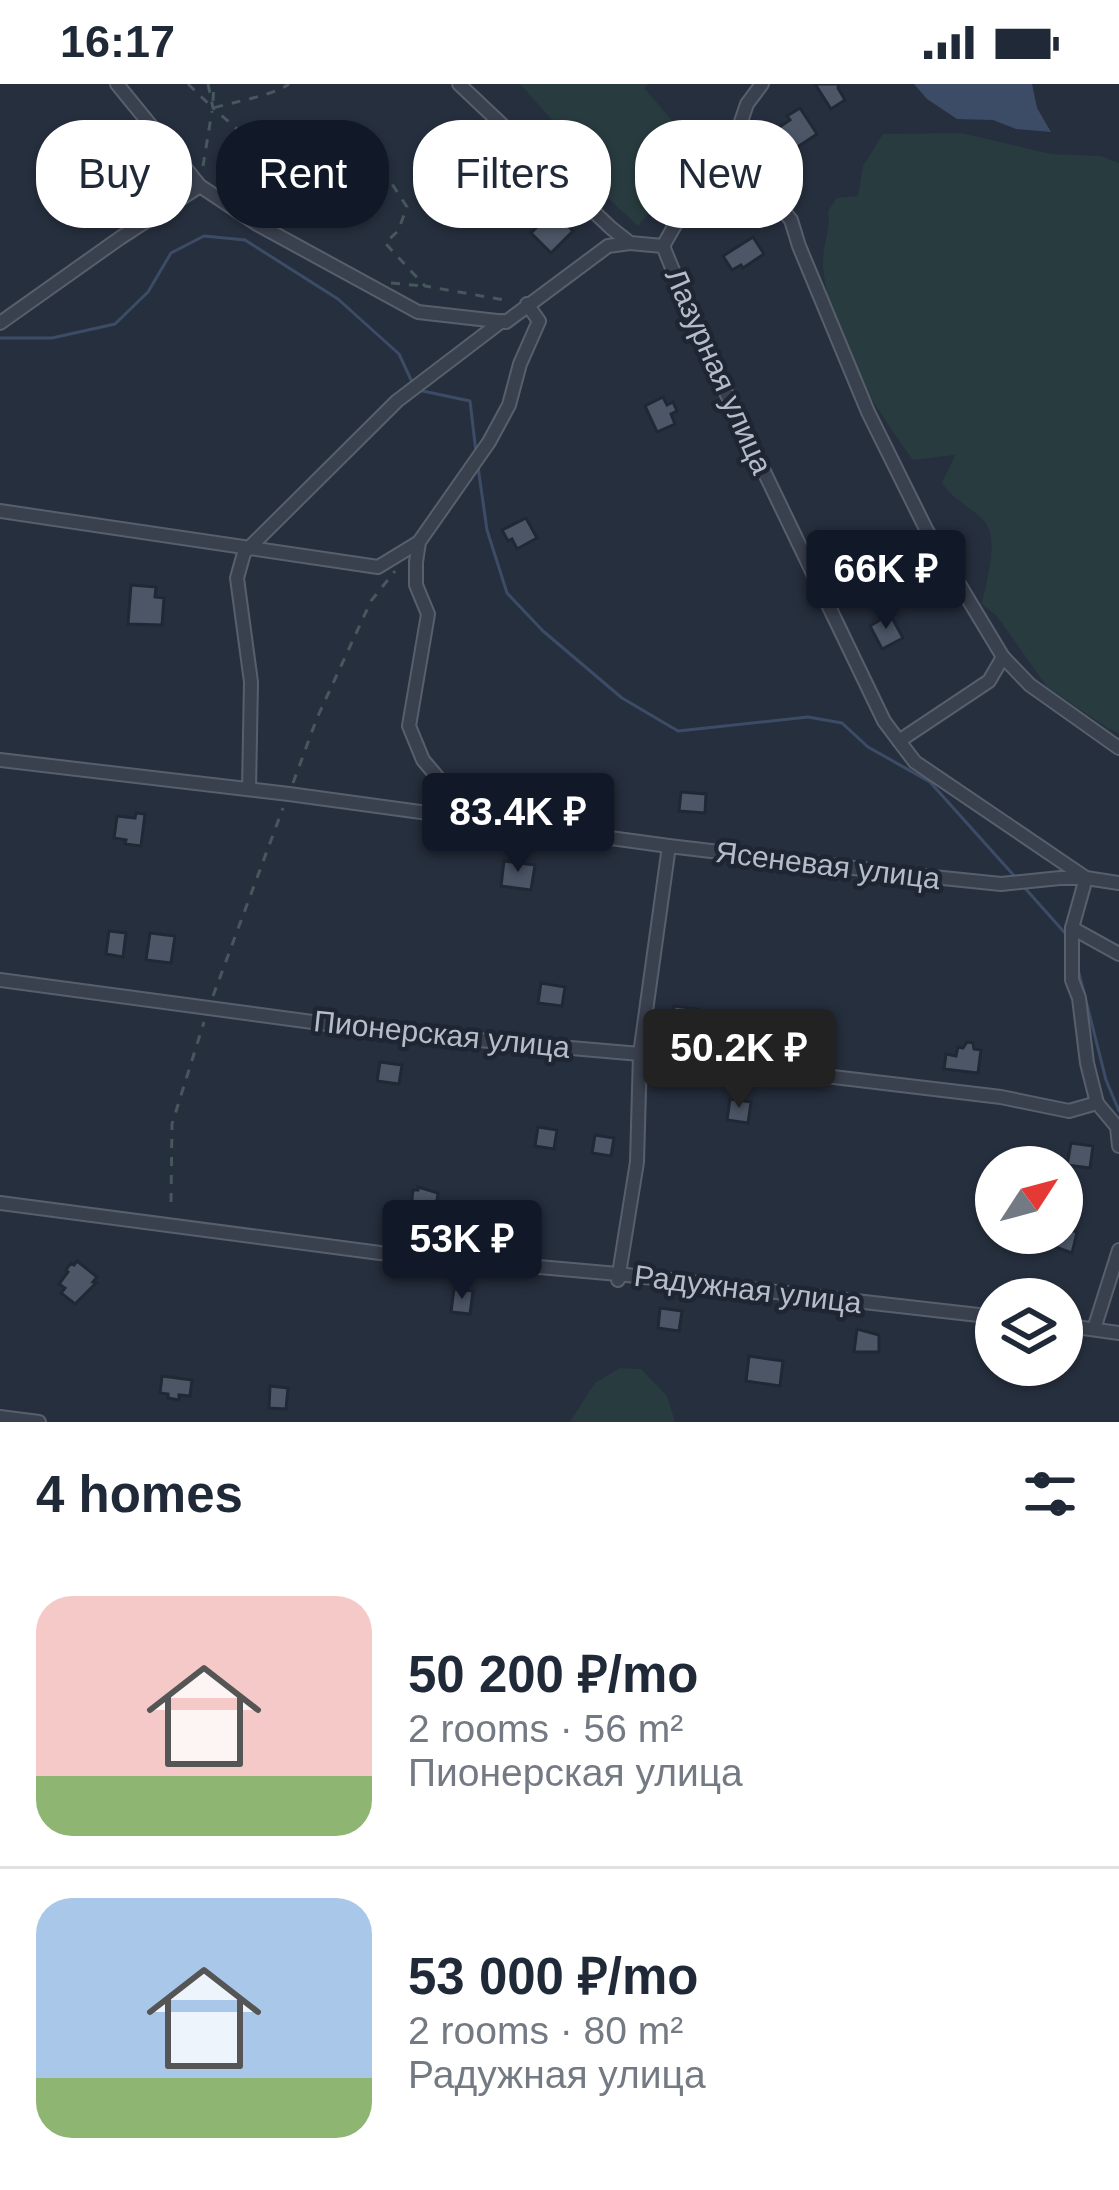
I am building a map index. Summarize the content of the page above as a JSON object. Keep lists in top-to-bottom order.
{
  "streets": {
    "street": [
      "Лазурная улица",
      "Ясеневая улица",
      "Пионерская улица",
      "Радужная улица"
    ]
  },
  "crossings": [
    ["Лазурная улица", "Ясеневая улица"]
  ],
  "north": "top right",
  "page": {
    "status": "16:17",
    "chip": [
      "Buy",
      "Rent",
      "Filters",
      "New"
    ],
    "price": [
      "66K ₽",
      "83.4K ₽",
      "50.2K ₽",
      "53K ₽"
    ],
    "heading": "4 homes",
    "list": [
      {
        "name": "50 200 ₽/mo",
        "note": "2 rooms · 56 m² · Пионерская улица"
      },
      {
        "name": "53 000 ₽/mo",
        "note": "2 rooms · 80 m² · Радужная улица"
      }
    ]
  }
}
